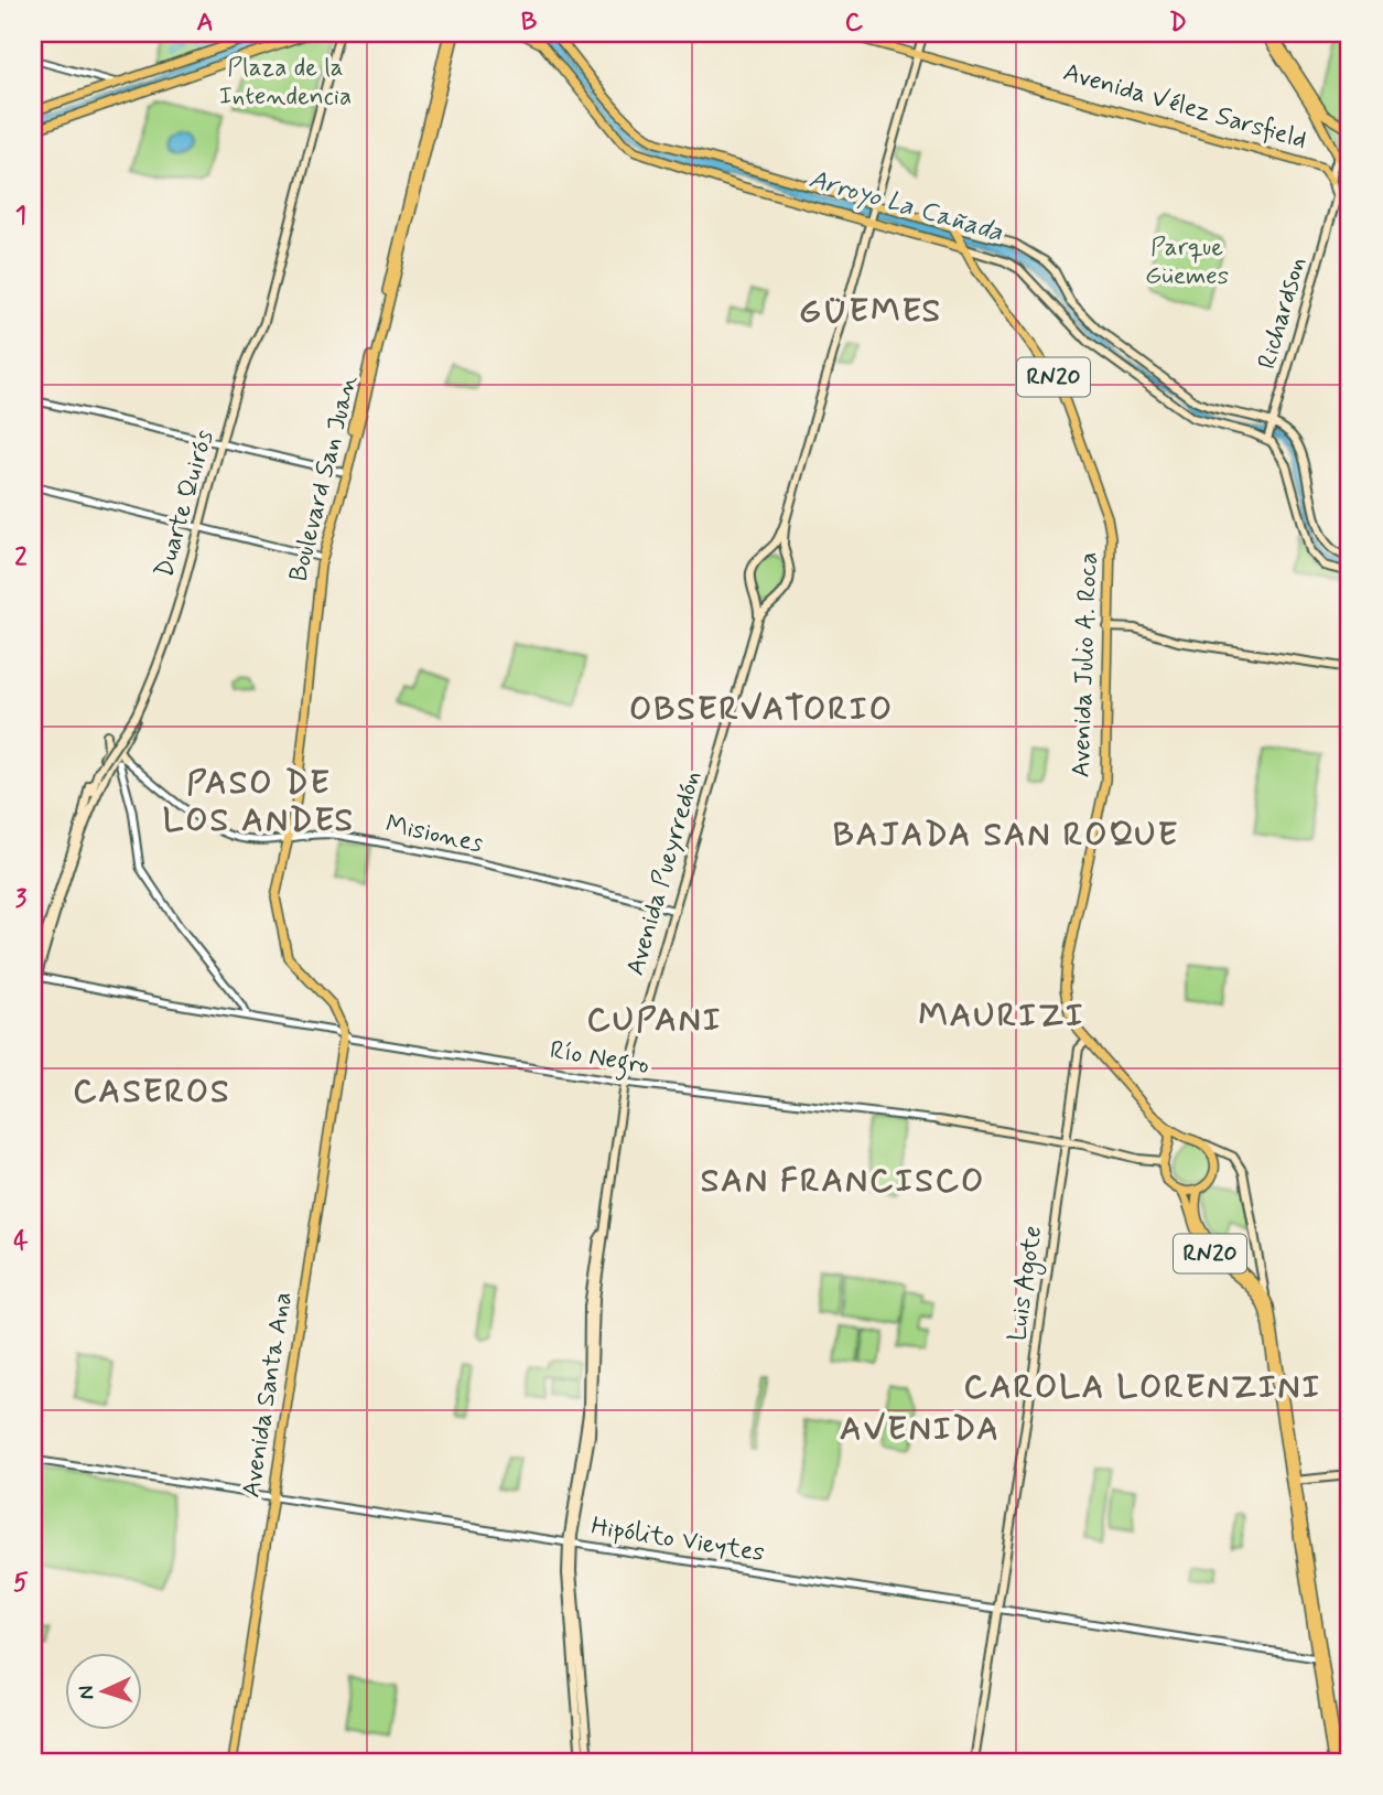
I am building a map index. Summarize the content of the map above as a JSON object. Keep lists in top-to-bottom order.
{
  "streets": {
    "main road": [
      "Avenida Vélez Sarsfield",
      "Richardson",
      "RN20",
      "Boulevard San Juan",
      "Duarte Quirós",
      "Avenida Julio A. Roca",
      "Avenida Pueyrredón",
      "Río Negro",
      "Luis Agote",
      "Avenida Santa Ana"
    ],
    "street": ["Misiones", "Hipólito Vieytes"]
  },
  "crossings": [
    ["RN20", "Avenida Julio A. Roca"],
    ["RN20", "Río Negro"],
    ["RN20", "Hipólito Vieytes"],
    ["Boulevard San Juan", "Misiones"],
    ["Boulevard San Juan", "Río Negro"],
    ["Boulevard San Juan", "Avenida Santa Ana"],
    ["Duarte Quirós", "Río Negro"],
    ["Avenida Julio A. Roca", "Río Negro"],
    ["Avenida Julio A. Roca", "Luis Agote"],
    ["Misiones", "Avenida Pueyrredón"],
    ["Avenida Pueyrredón", "Río Negro"],
    ["Avenida Pueyrredón", "Hipólito Vieytes"],
    ["Río Negro", "Luis Agote"],
    ["Río Negro", "Avenida Santa Ana"],
    ["Luis Agote", "Hipólito Vieytes"],
    ["Avenida Santa Ana", "Hipólito Vieytes"]
  ],
  "districts": [
    "GÜEMES",
    "OBSERVATORIO",
    "PASO DE LOS ANDES",
    "BAJADA SAN ROQUE",
    "MAURIZI",
    "CUPANI",
    "CASEROS",
    "SAN FRANCISCO",
    "CAROLA LORENZINI",
    "AVENIDA"
  ],
  "water": ["Arroyo La Cañada"],
  "parks": ["Plaza de la Intendencia", "Parque Güemes"],
  "north": "left",
  "grid": {
    "columns": [
      "A",
      "B",
      "C",
      "D"
    ],
    "rows": [
      "1",
      "2",
      "3",
      "4",
      "5"
    ]
  }
}
